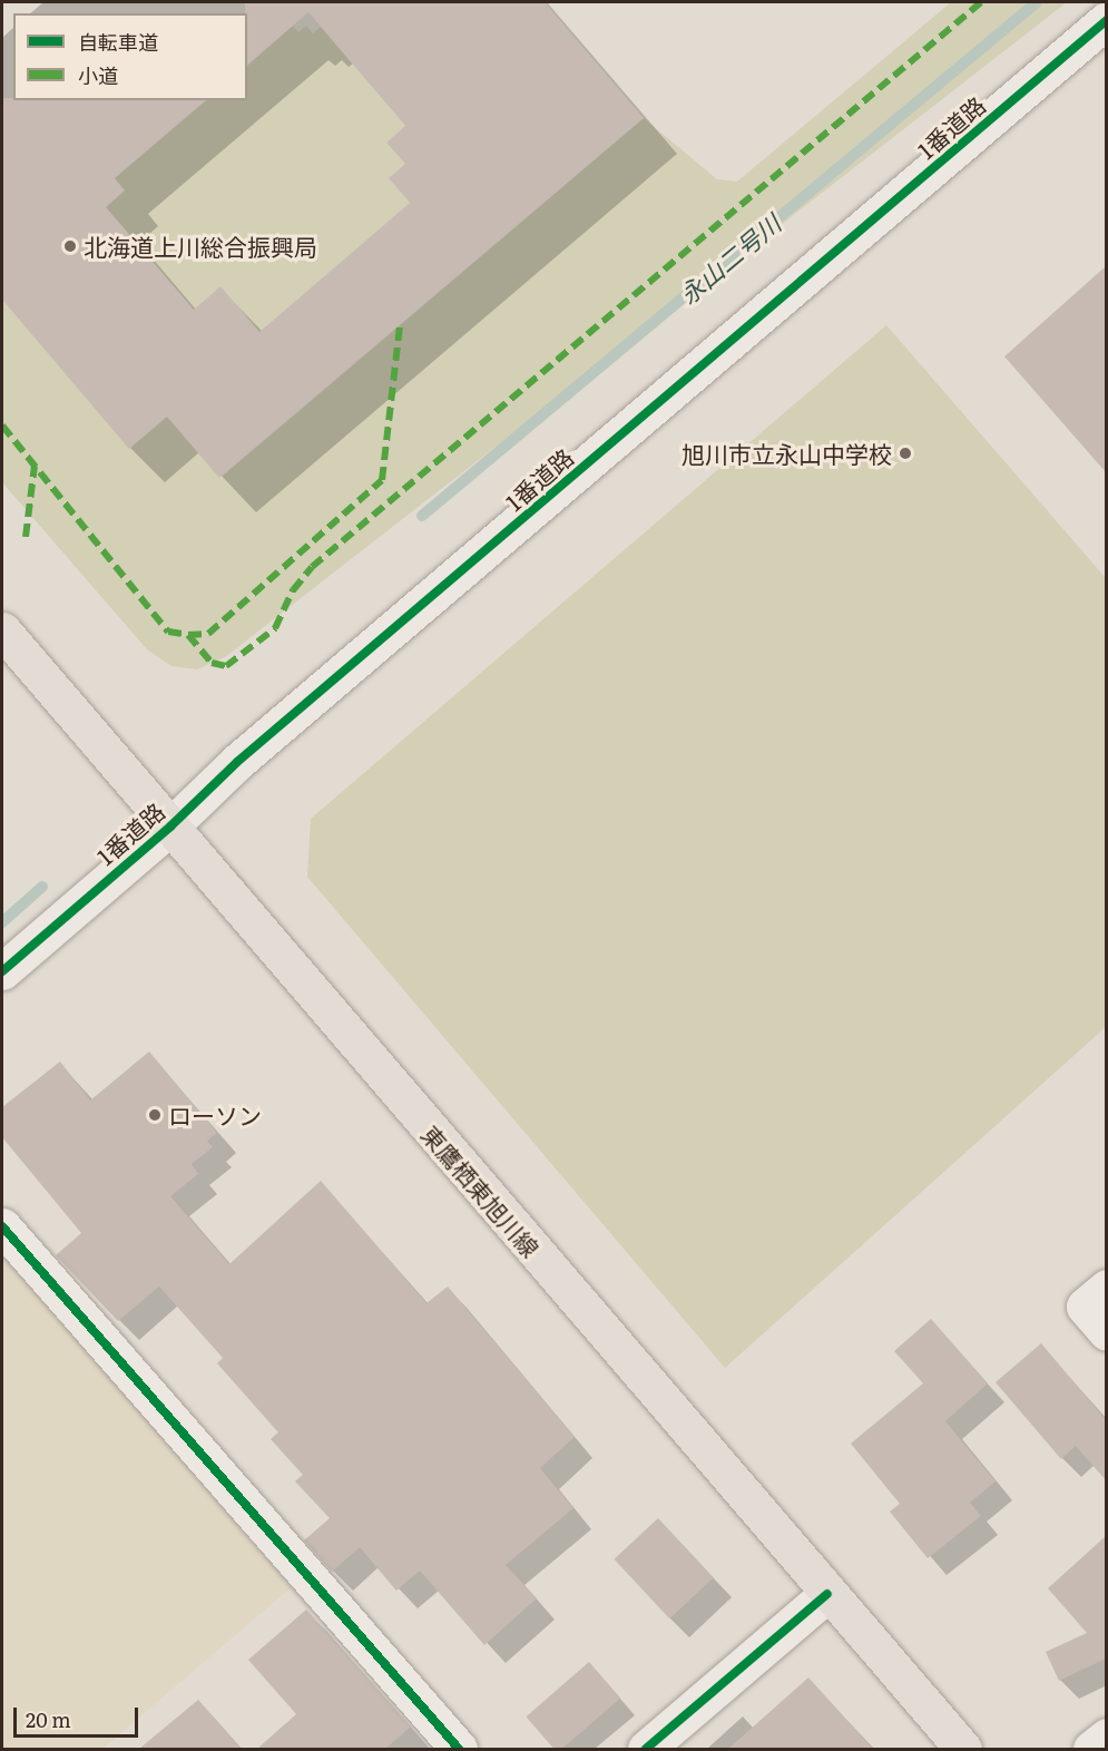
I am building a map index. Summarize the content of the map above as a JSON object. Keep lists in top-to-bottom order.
{
  "streets": {
    "main road": ["東鷹栖東旭川線"],
    "street": ["1番道路"]
  },
  "crossings": [
    ["1番道路", "東鷹栖東旭川線"]
  ],
  "water": ["永山二号川"],
  "places": ["北海道上川総合振興局", "旭川市立永山中学校", "ローソン"],
  "legend": ["自転車道", "小道"],
  "scale_bar": "20 m"
}
